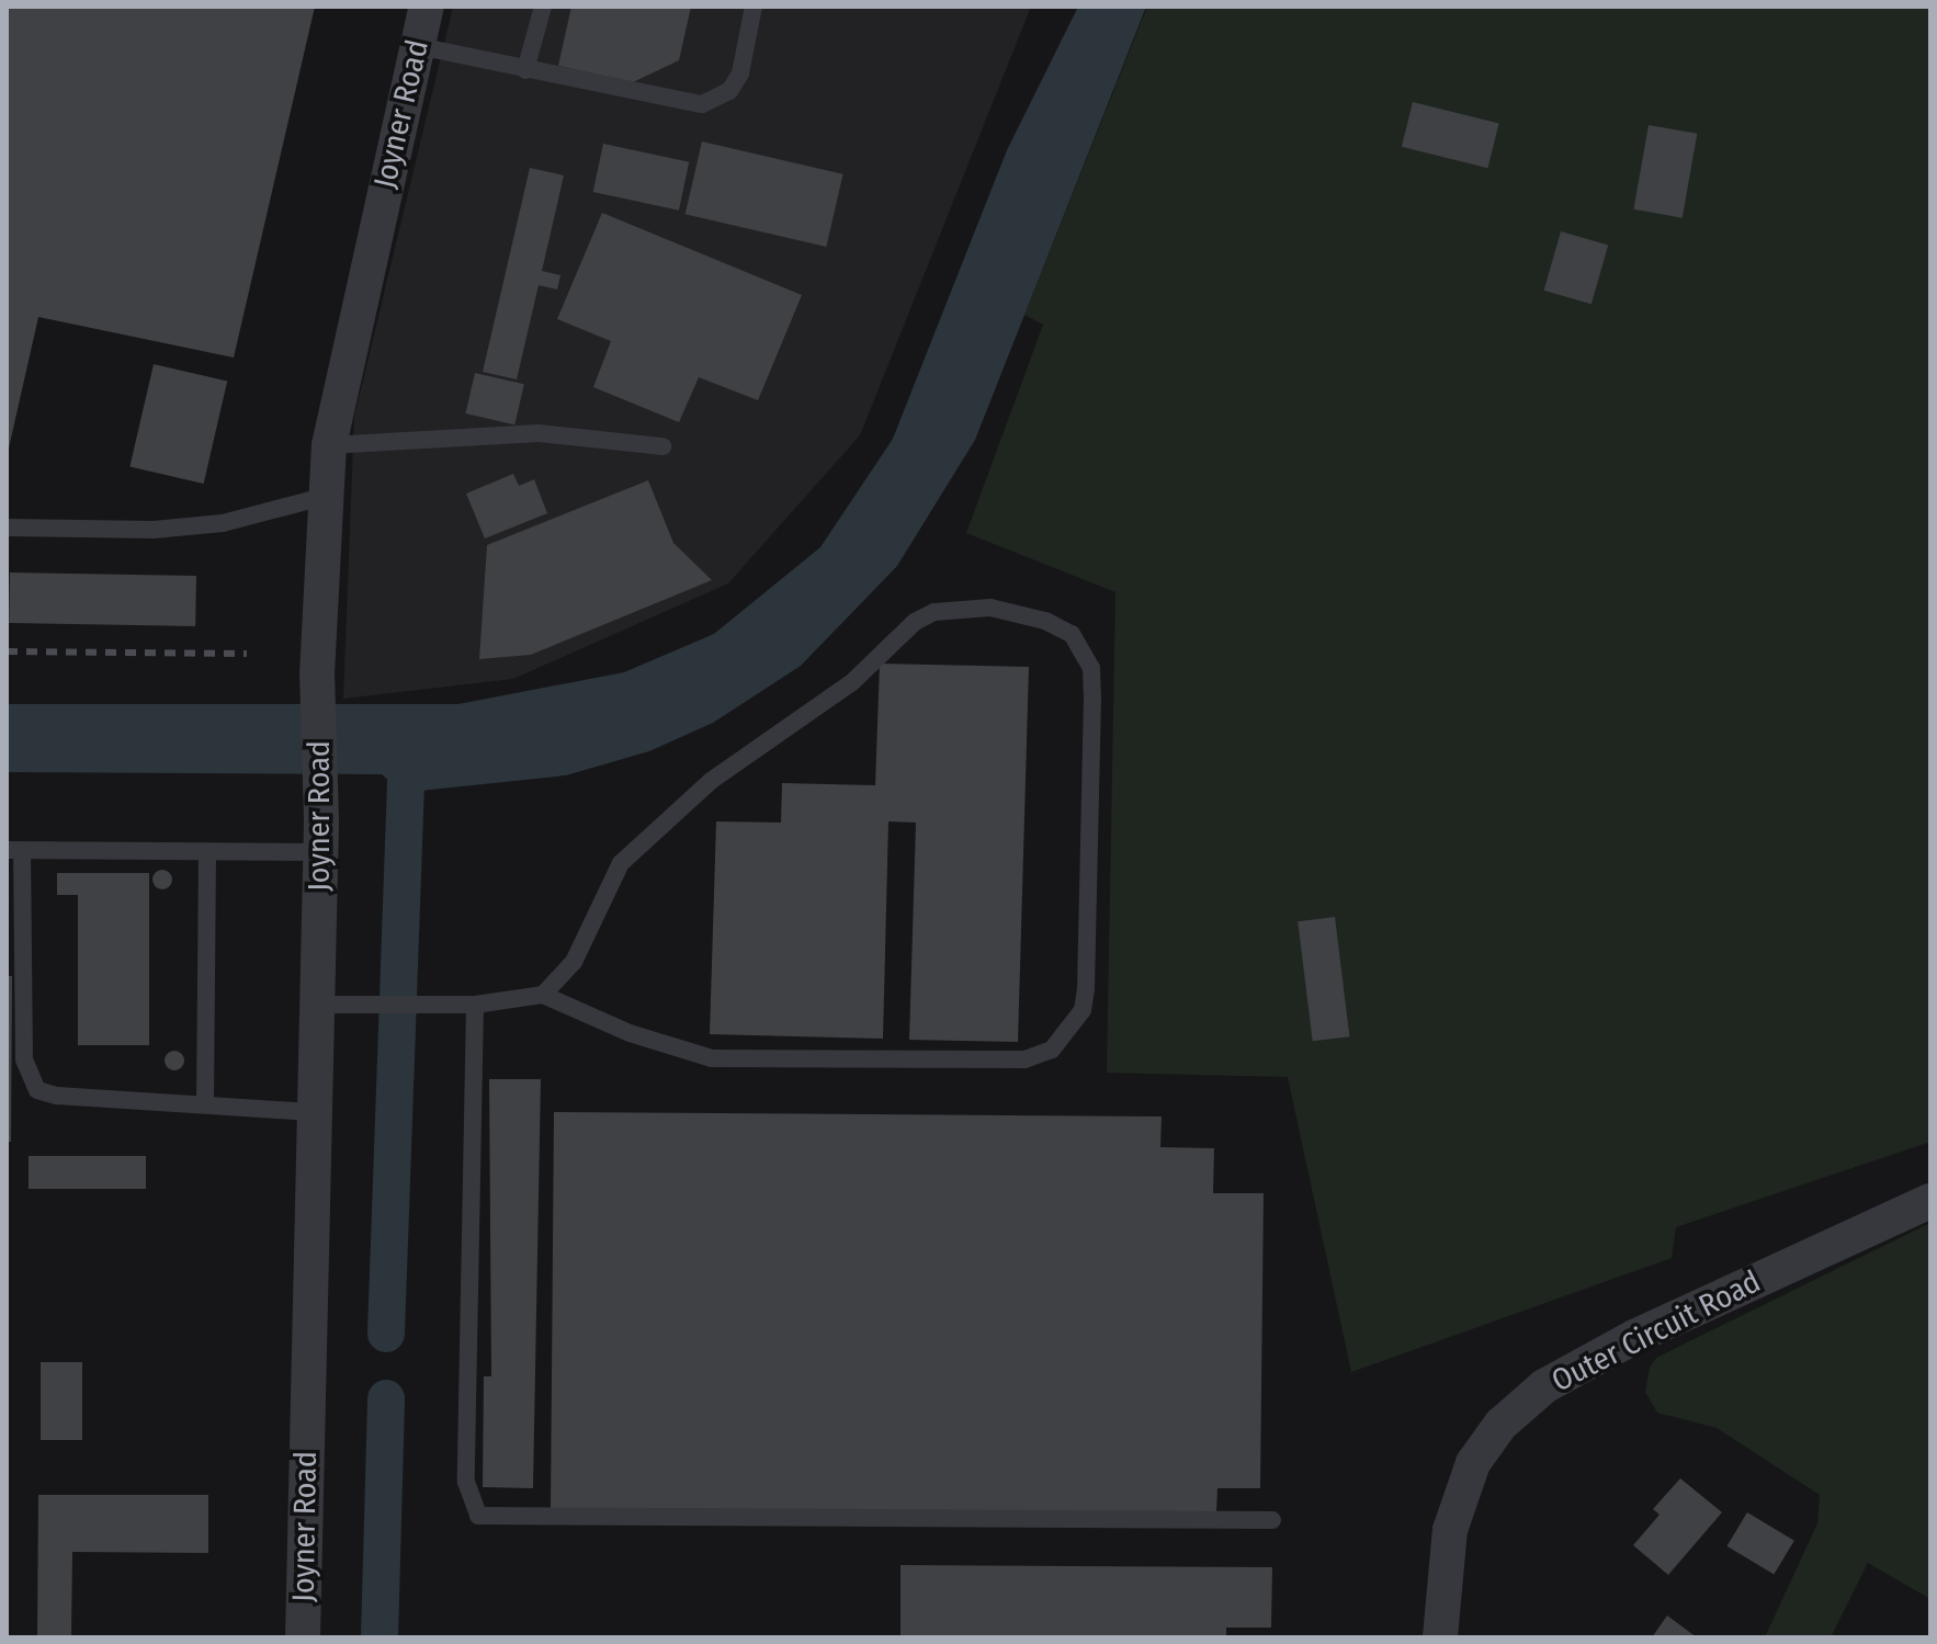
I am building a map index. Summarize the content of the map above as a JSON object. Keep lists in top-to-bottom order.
{
  "streets": {
    "street": ["Joyner Road", "Outer Circuit Road"]
  }
}
